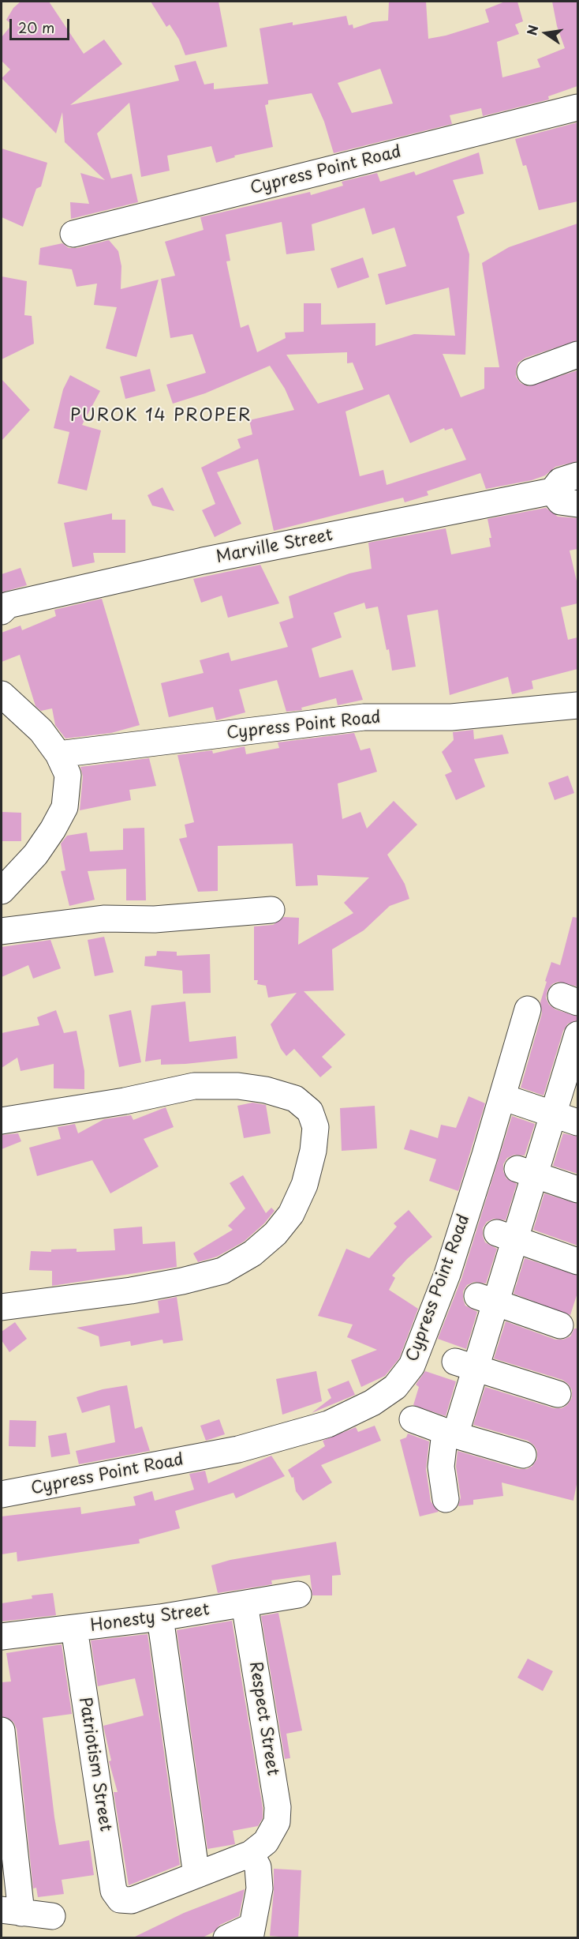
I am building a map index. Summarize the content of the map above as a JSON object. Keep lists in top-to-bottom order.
{
  "streets": {
    "street": [
      "Cypress Point Road",
      "Marville Street",
      "Honesty Street",
      "Respect Street",
      "Patriotism Street"
    ]
  },
  "crossings": [
    ["Honesty Street", "Respect Street"],
    ["Honesty Street", "Patriotism Street"]
  ],
  "districts": ["PUROK 14 PROPER"],
  "scale_bar": "20 m",
  "north": "left"
}
